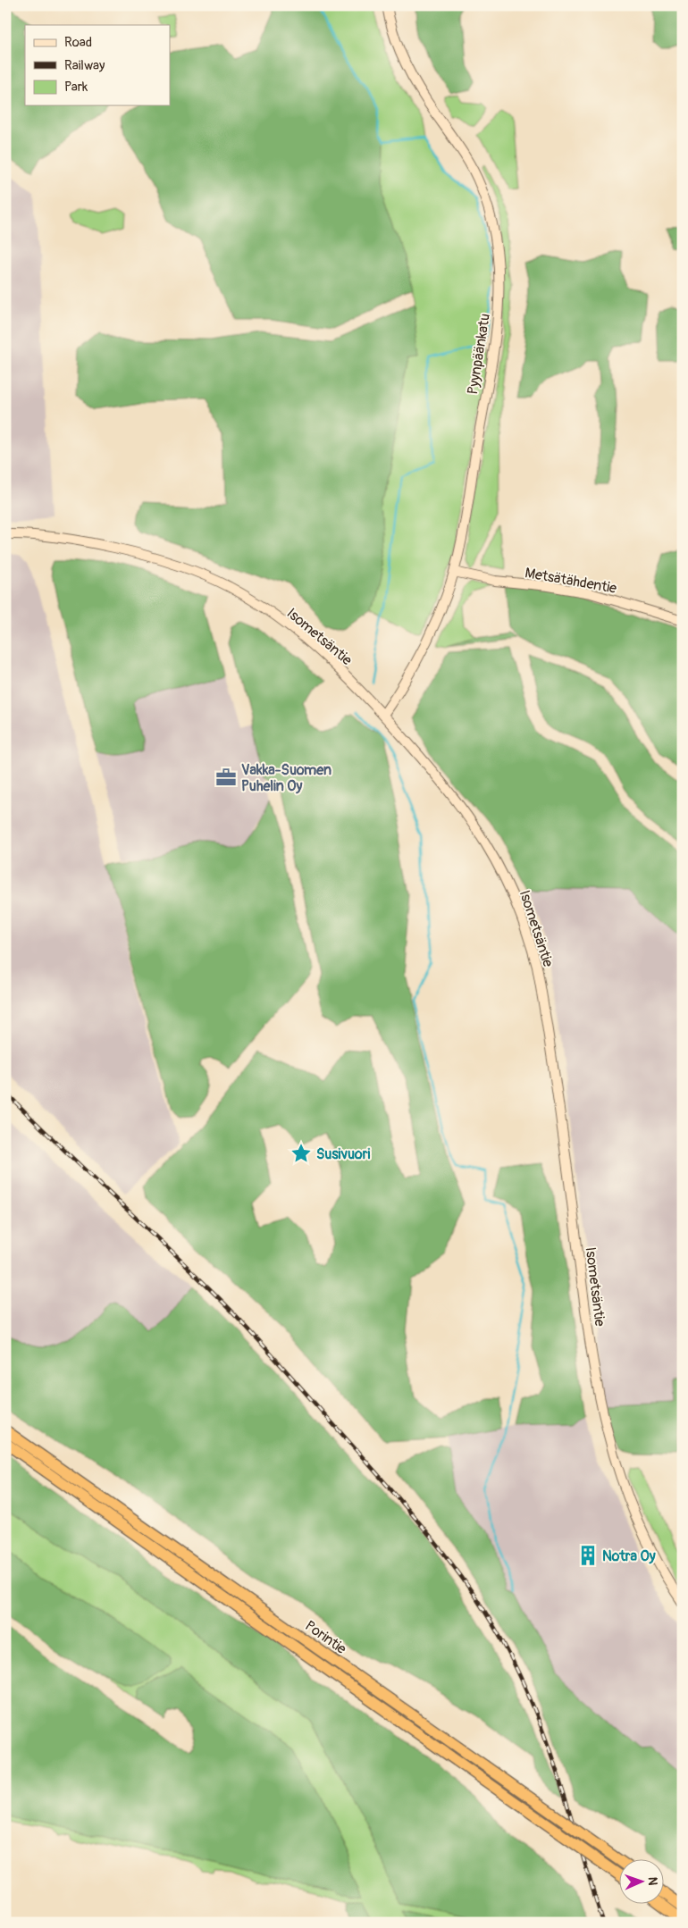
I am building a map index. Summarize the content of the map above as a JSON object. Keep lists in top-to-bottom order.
{
  "streets": {
    "highway": ["Porintie"],
    "main road": ["Pyynpäänkatu", "Metsätähdentie", "Isometsäntie"]
  },
  "crossings": [
    ["Pyynpäänkatu", "Metsätähdentie"],
    ["Pyynpäänkatu", "Isometsäntie"]
  ],
  "places": {
    "office": ["Vakka-Suomen Puhelin Oy"],
    "place": ["Susivuori"],
    "building": ["Notra Oy"]
  },
  "legend": ["Road", "Railway", "Park"],
  "north": "right"
}
